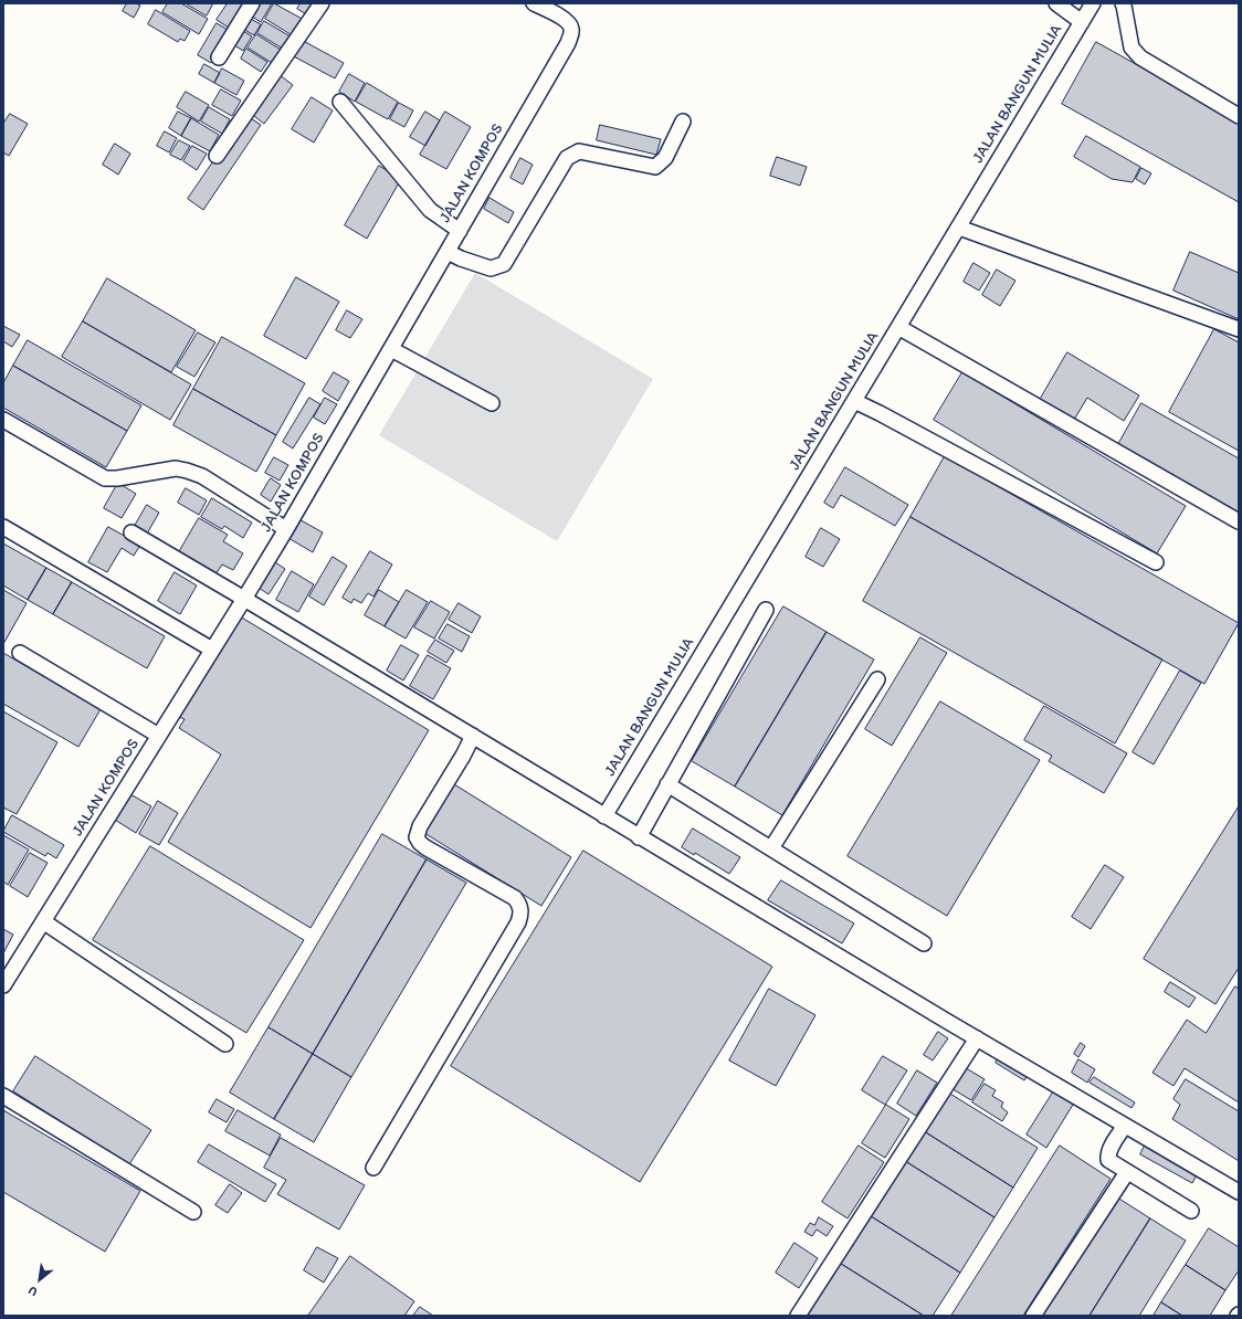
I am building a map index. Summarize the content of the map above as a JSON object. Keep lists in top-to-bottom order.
{
  "streets": {
    "street": ["JALAN BANGUN MULIA", "JALAN KOMPOS"]
  },
  "north": "bottom left"
}
